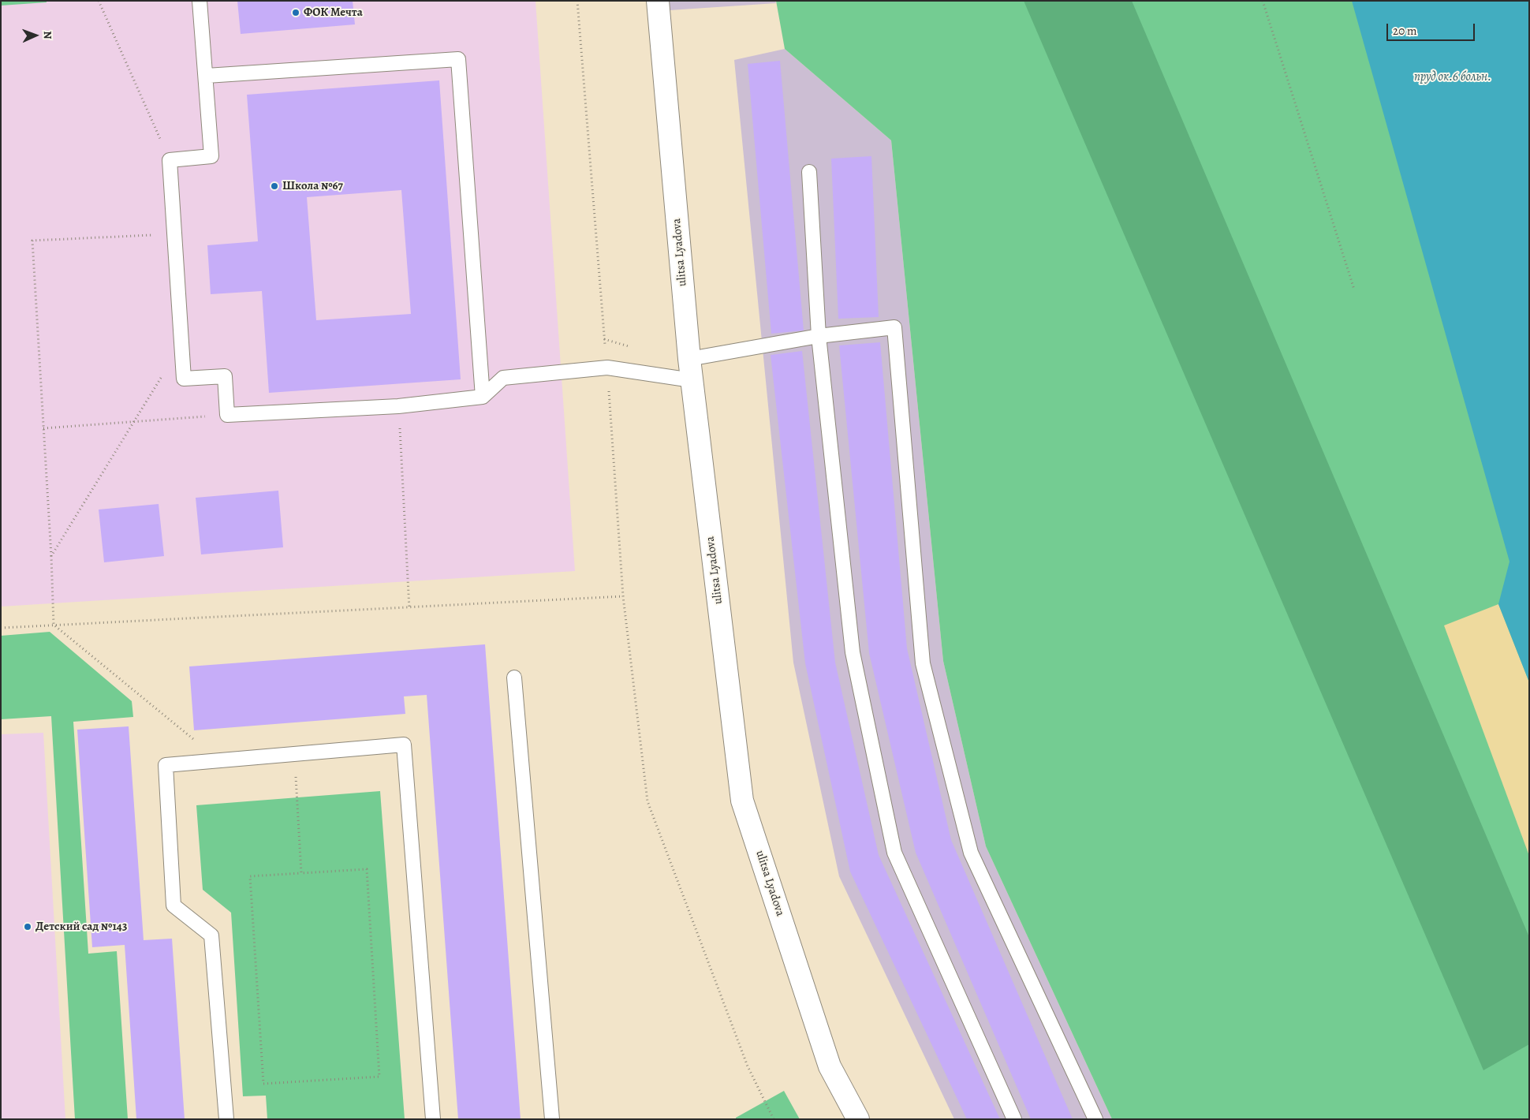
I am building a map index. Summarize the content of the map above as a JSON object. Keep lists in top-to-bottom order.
{
  "streets": {
    "street": ["ulitsa Lyadova"]
  },
  "water": ["пруд ок.6 больн."],
  "places": ["ФОК Мечта", "Школа №67", "Детский сад №143"],
  "scale_bar": "20 m",
  "north": "right"
}
